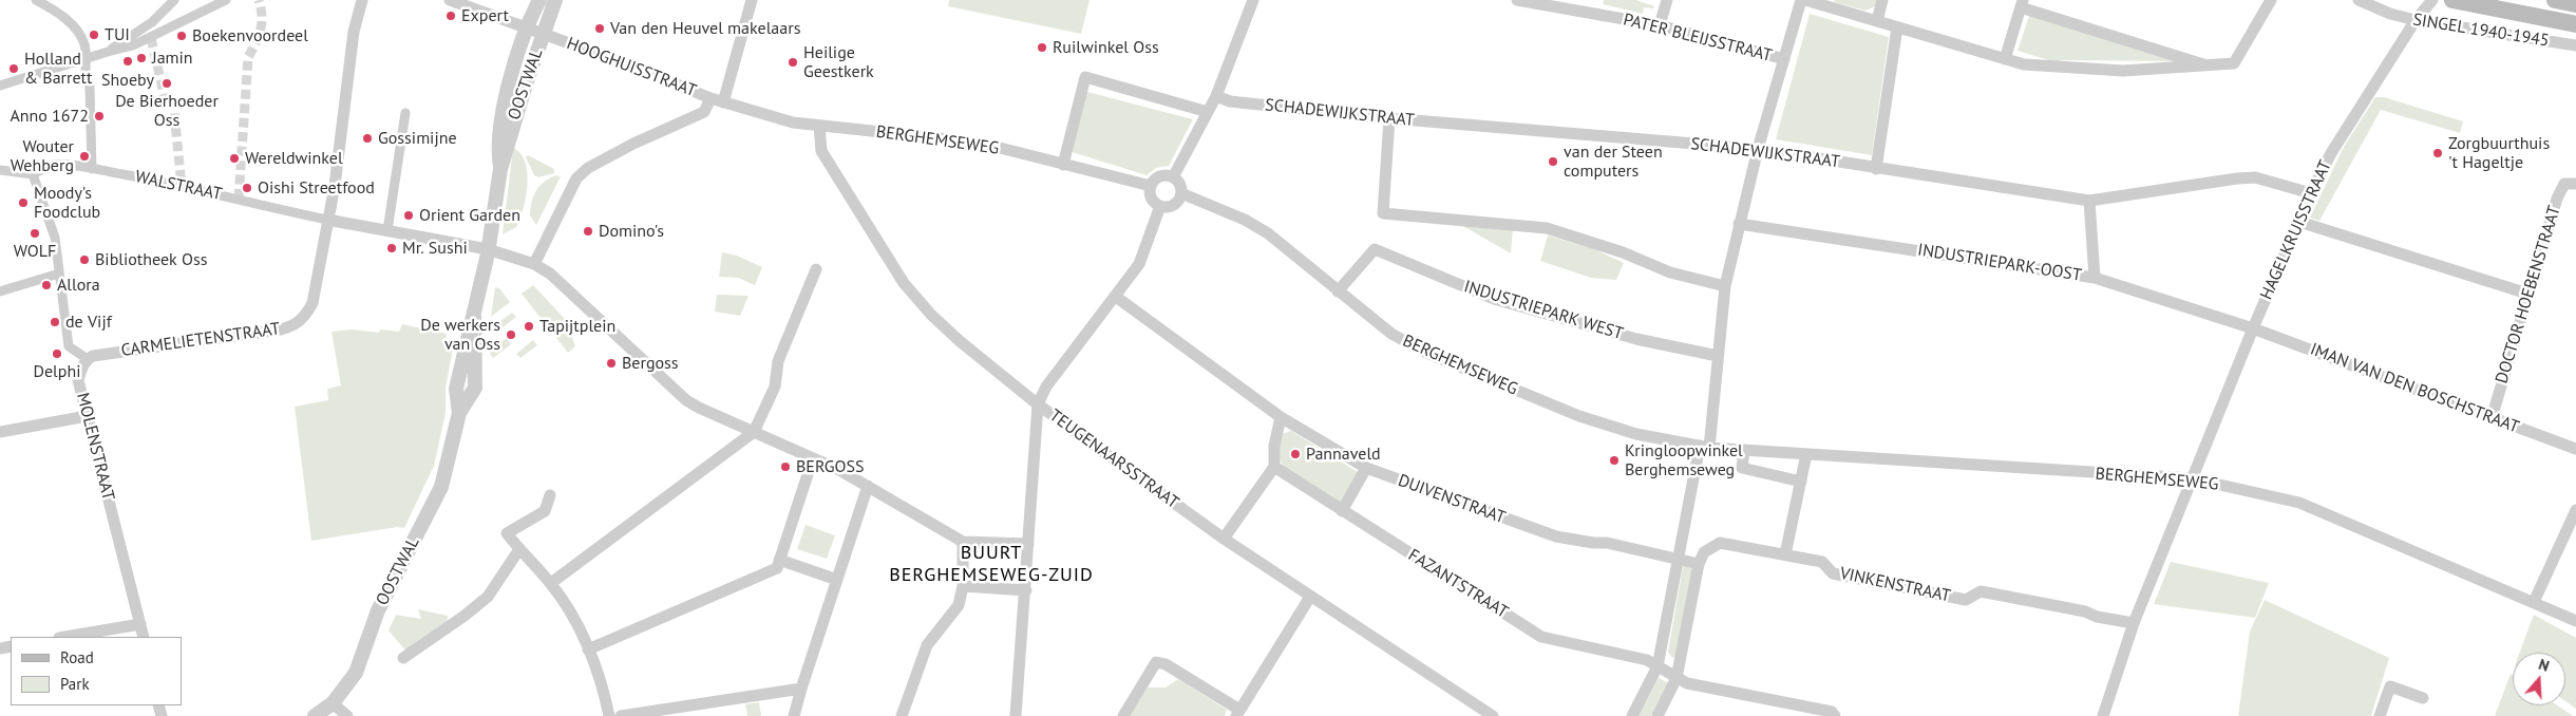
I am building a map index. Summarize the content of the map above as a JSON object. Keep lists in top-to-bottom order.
{
  "streets": {
    "main road": ["SINGEL 1940-1945"],
    "street": [
      "PATER BLEIJSSTRAAT",
      "HOOGHUISSTRAAT",
      "OOSTWAL",
      "SCHADEWIJKSTRAAT",
      "BERGHEMSEWEG",
      "WALSTRAAT",
      "HAGELKRUISSTRAAT",
      "INDUSTRIEPARK-OOST",
      "DOCTOR HOEBENSTRAAT",
      "INDUSTRIEPARK WEST",
      "CARMELIETENSTRAAT",
      "IMAN VAN DEN BOSCHSTRAAT",
      "MOLENSTRAAT",
      "TEUGENAARSSTRAAT",
      "DUIVENSTRAAT",
      "FAZANTSTRAAT",
      "VINKENSTRAAT"
    ]
  },
  "crossings": [
    ["SINGEL 1940-1945", "HAGELKRUISSTRAAT"],
    ["HOOGHUISSTRAAT", "OOSTWAL"],
    ["HOOGHUISSTRAAT", "BERGHEMSEWEG"],
    ["OOSTWAL", "WALSTRAAT"],
    ["SCHADEWIJKSTRAAT", "HAGELKRUISSTRAAT"],
    ["BERGHEMSEWEG", "HAGELKRUISSTRAAT"],
    ["BERGHEMSEWEG", "INDUSTRIEPARK WEST"],
    ["BERGHEMSEWEG", "TEUGENAARSSTRAAT"],
    ["WALSTRAAT", "CARMELIETENSTRAAT"],
    ["HAGELKRUISSTRAAT", "INDUSTRIEPARK-OOST"],
    ["HAGELKRUISSTRAAT", "IMAN VAN DEN BOSCHSTRAAT"],
    ["HAGELKRUISSTRAAT", "VINKENSTRAAT"],
    ["INDUSTRIEPARK-OOST", "IMAN VAN DEN BOSCHSTRAAT"],
    ["DOCTOR HOEBENSTRAAT", "IMAN VAN DEN BOSCHSTRAAT"],
    ["CARMELIETENSTRAAT", "MOLENSTRAAT"],
    ["DUIVENSTRAAT", "VINKENSTRAAT"]
  ],
  "districts": ["BUURT BERGHEMSEWEG-ZUID"],
  "places": [
    "Expert",
    "Van den Heuvel makelaars",
    "TUI",
    "Boekenvoordeel",
    "Ruilwinkel Oss",
    "Jamin",
    "Shoeby",
    "Heilige Geestkerk",
    "Holland & Barrett",
    "De Bierhoeder Oss",
    "Anno 1672",
    "Gossimijne",
    "Zorgbuurthuis 't Hageltje",
    "Wouter Wehberg",
    "Wereldwinkel",
    "van der Steen computers",
    "Oishi Streetfood",
    "Moody's Foodclub",
    "Orient Garden",
    "Domino's",
    "WOLF",
    "Mr. Sushi",
    "Bibliotheek Oss",
    "Allora",
    "de Vijf",
    "Tapijtplein",
    "De werkers van Oss",
    "Delphi",
    "Bergoss",
    "Pannaveld",
    "Kringloopwinkel Berghemseweg",
    "BERGOSS"
  ],
  "legend": ["Road", "Park"],
  "north": "top"
}
